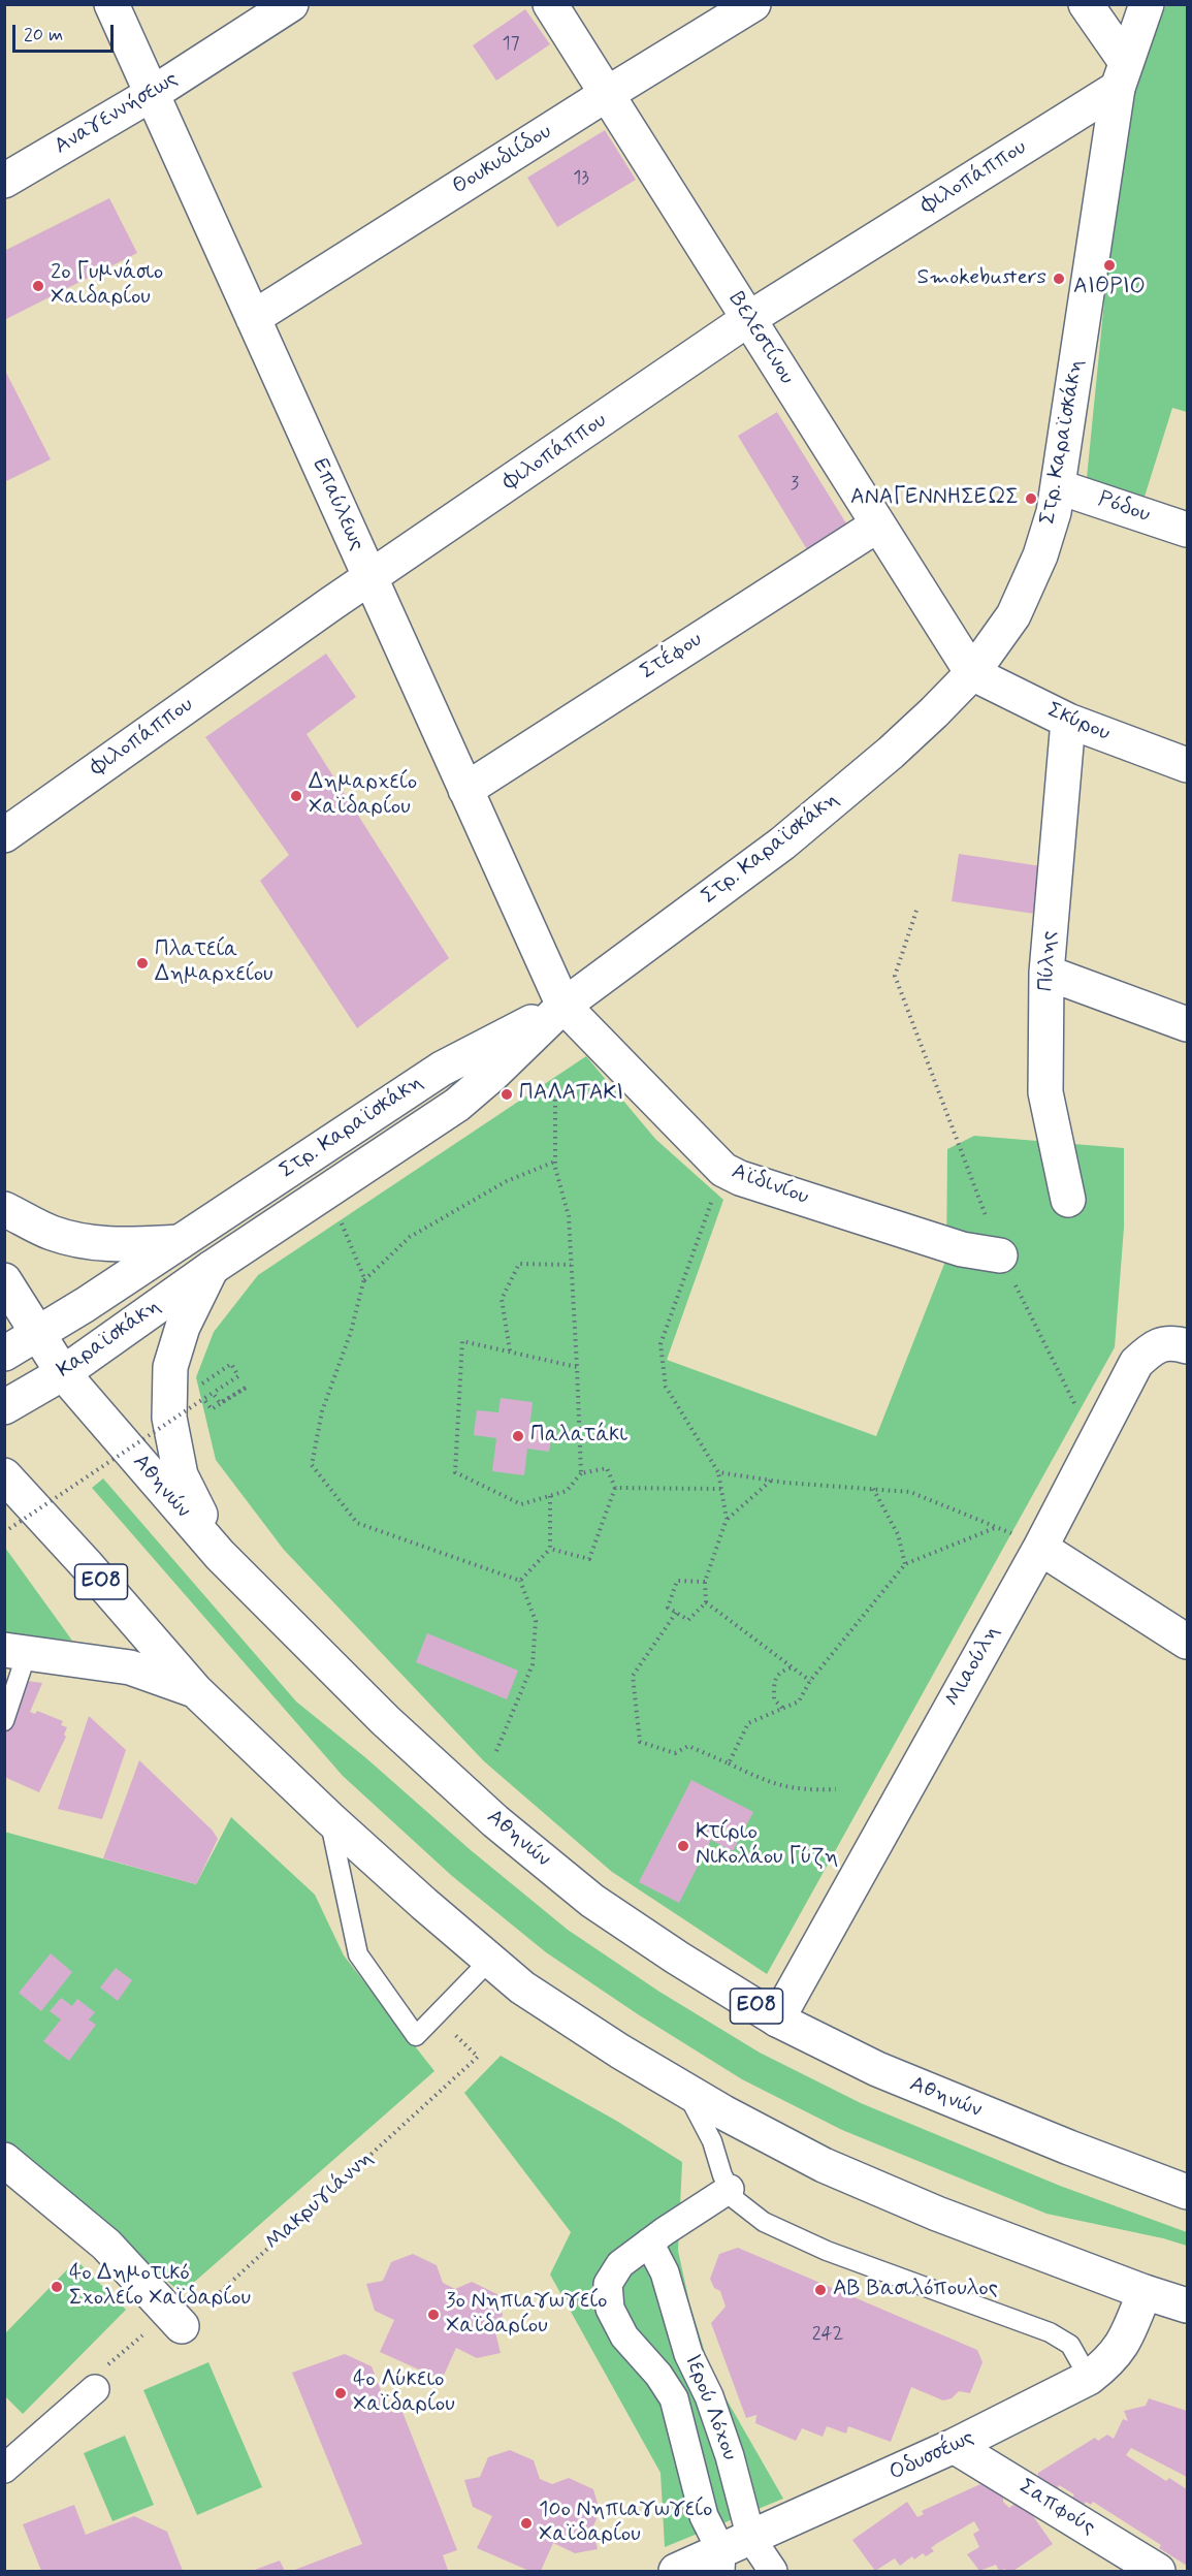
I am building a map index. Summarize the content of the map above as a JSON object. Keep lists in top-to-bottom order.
{
  "streets": {
    "main road": [
      "Αναγεννήσεως",
      "Θουκυδιίδου",
      "Φιλοπάππου",
      "Βελεστίνου",
      "Στρ. Καραϊσκάκη",
      "Επαύλεως",
      "Ρόδου",
      "Στέφου",
      "Σκύρου",
      "Πύλης",
      "Αϊδινίου",
      "Καραϊσκάκη",
      "Αθηνών",
      "ΕΟ8",
      "Μιαούλη",
      "Οδυσσέως",
      "Σαπφούς"
    ],
    "street": ["Ιερού Λόχου"],
    "path": ["Μακρυγιάννη"]
  },
  "crossings": [
    ["Αναγεννήσεως", "Επαύλεως"],
    ["Θουκυδιίδου", "Βελεστίνου"],
    ["Θουκυδιίδου", "Επαύλεως"],
    ["Φιλοπάππου", "Βελεστίνου"],
    ["Φιλοπάππου", "Στρ. Καραϊσκάκη"],
    ["Φιλοπάππου", "Επαύλεως"],
    ["Βελεστίνου", "Στρ. Καραϊσκάκη"],
    ["Βελεστίνου", "Στέφου"],
    ["Βελεστίνου", "Σκύρου"],
    ["Στρ. Καραϊσκάκη", "Επαύλεως"],
    ["Στρ. Καραϊσκάκη", "Ρόδου"],
    ["Στρ. Καραϊσκάκη", "Σκύρου"],
    ["Στρ. Καραϊσκάκη", "Αϊδινίου"],
    ["Στρ. Καραϊσκάκη", "Καραϊσκάκη"],
    ["Επαύλεως", "Στέφου"],
    ["Επαύλεως", "Αϊδινίου"],
    ["Σκύρου", "Πύλης"],
    ["Καραϊσκάκη", "Αθηνών"],
    ["Αθηνών", "Μιαούλη"],
    ["ΕΟ8", "Οδυσσέως"],
    ["Ιερού Λόχου", "Οδυσσέως"],
    ["Οδυσσέως", "Σαπφούς"]
  ],
  "places": [
    "ΑΙΘΡΙΟ",
    "Smokebusters",
    "2ο Γυμνάσιο Χαιδαρίου",
    "ΑΝΑΓΕΝΝΗΣΕΩΣ",
    "Δημαρχείο Χαϊδαρίου",
    "Πλατεία Δημαρχείου",
    "ΠΑΛΑΤΑΚΙ",
    "Παλατάκι",
    "Κτίριο Νικολάου Γύζη",
    "4ο Δημοτικό Σχολείο Χαϊδαρίου",
    "ΑΒ Βασιλόπουλος",
    "3ο Νηπιαγωγείο Χαϊδαρίου",
    "4ο Λύκειο Χαϊδαρίου",
    "10ο Νηπιαγωγείο Χαϊδαρίου"
  ],
  "house_numbers": [
    "17",
    "13",
    "3",
    "242"
  ],
  "scale_bar": "20 m"
}
